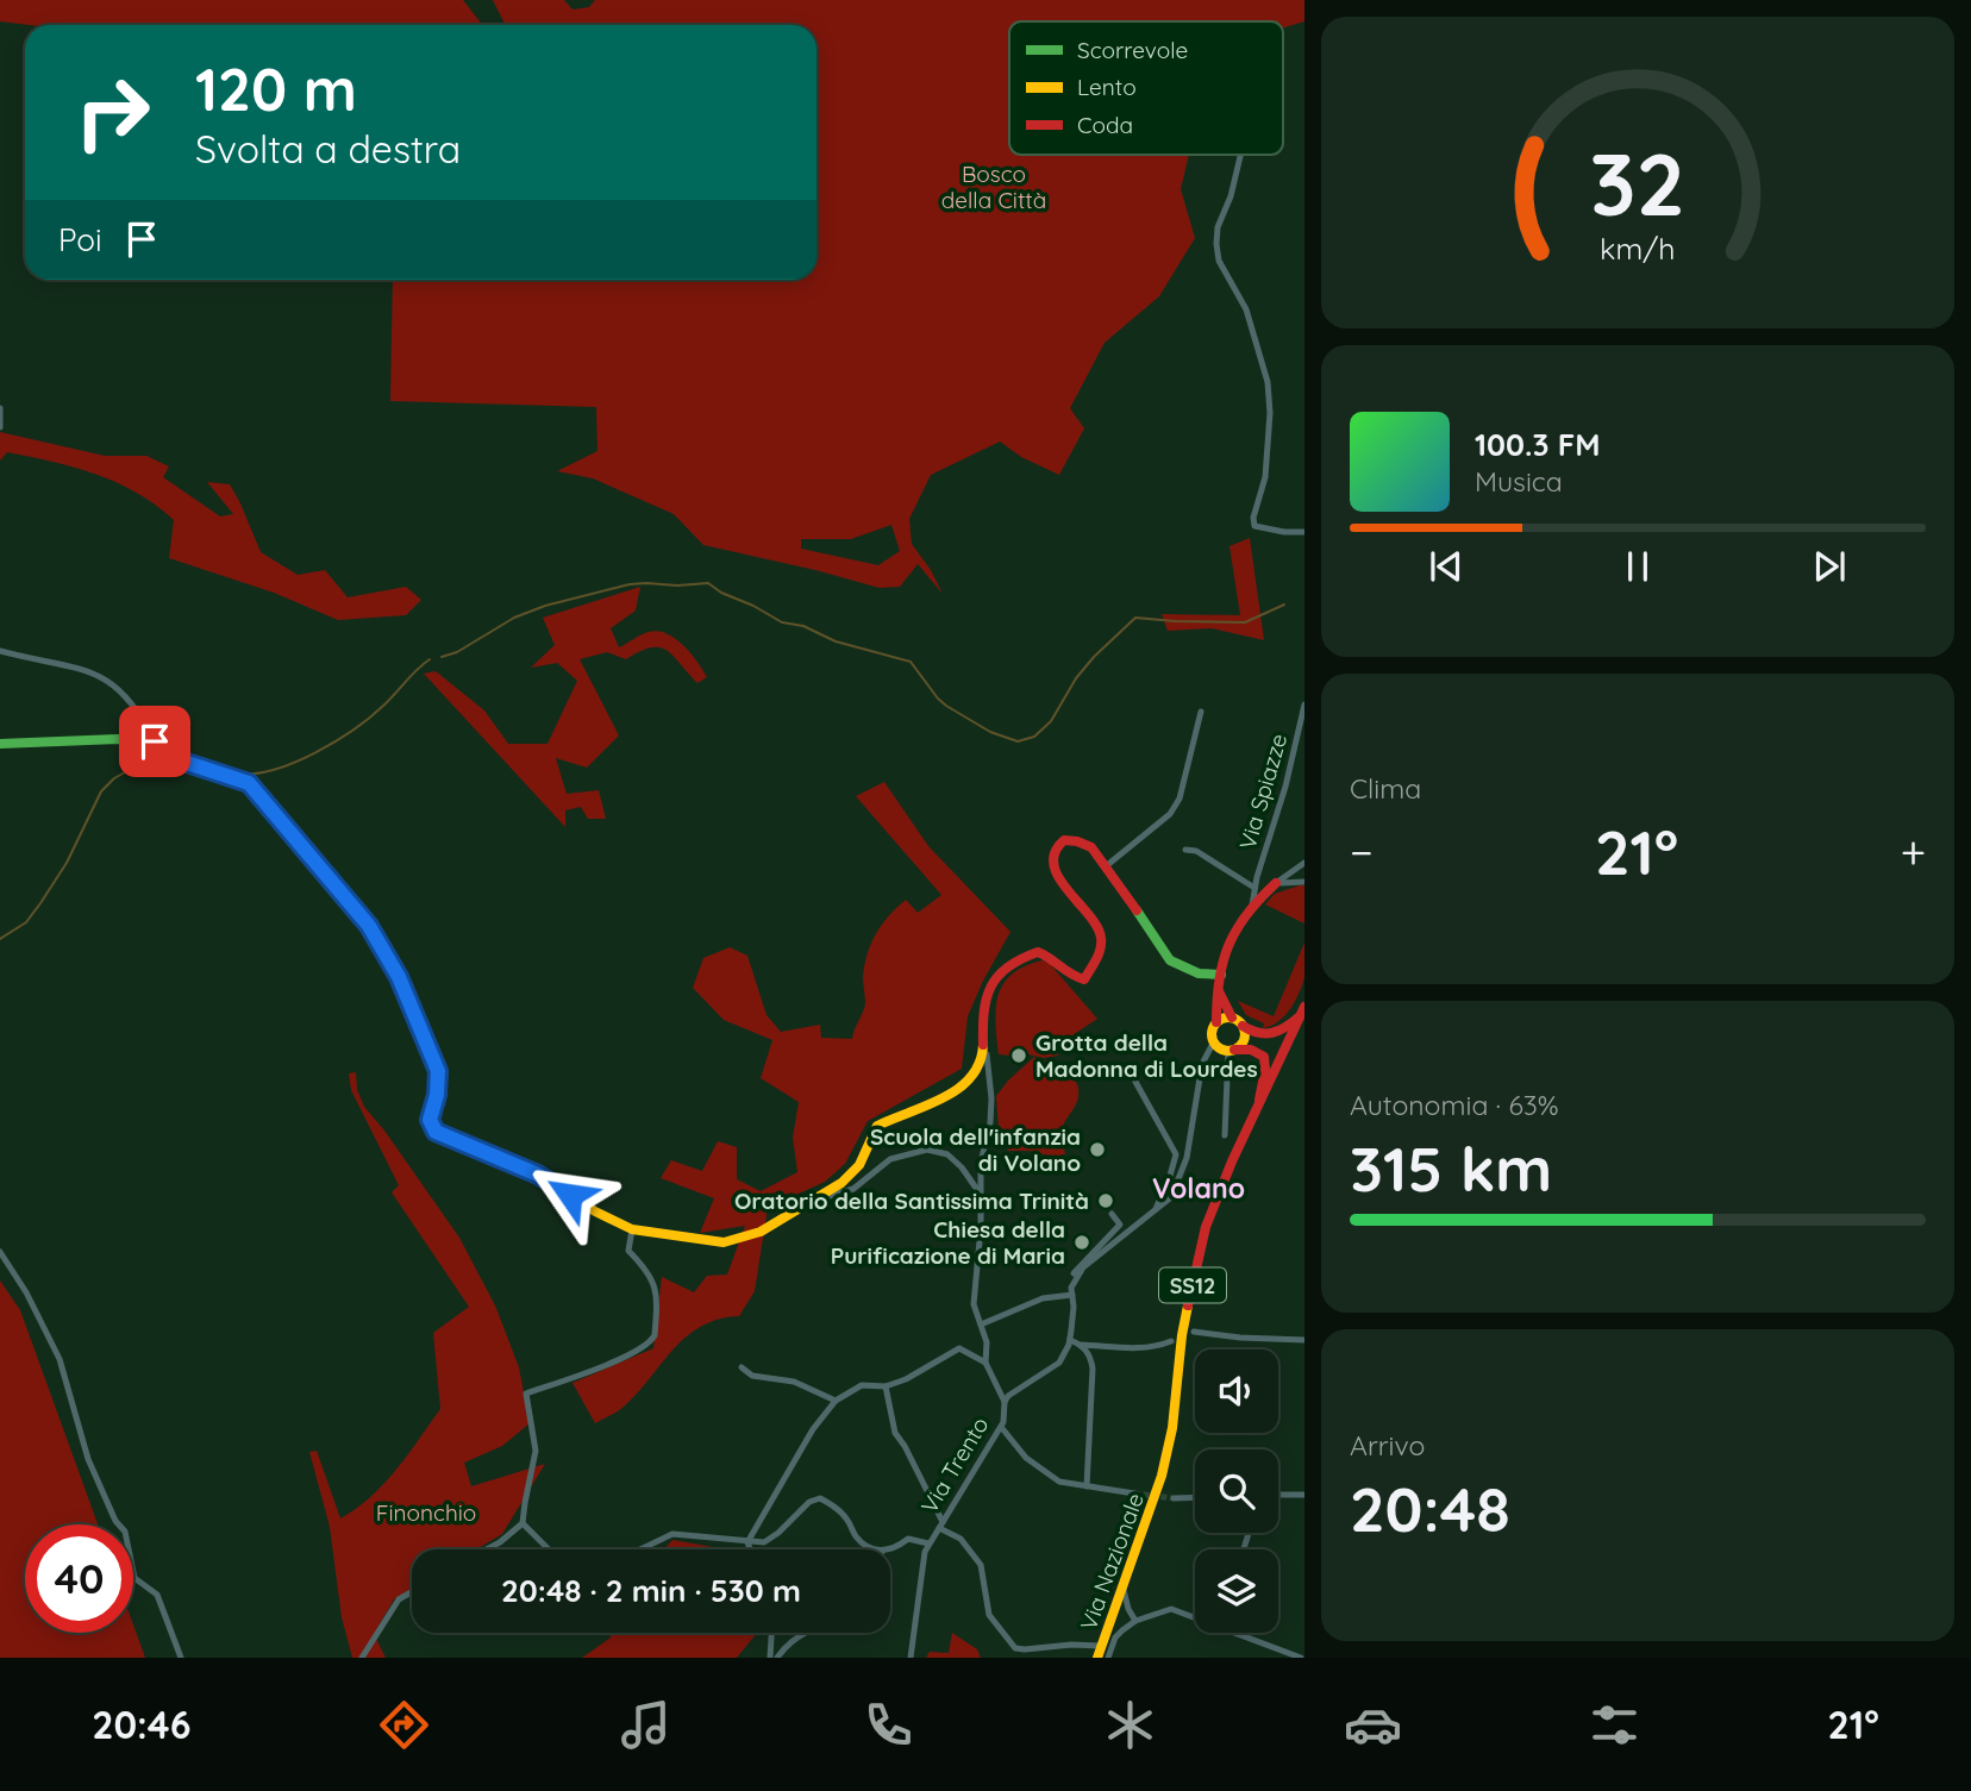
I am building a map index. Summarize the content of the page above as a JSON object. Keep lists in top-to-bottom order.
{
  "streets": {
    "street": [
      "Via Spiazze",
      "SS12",
      "Via Trento",
      "Via Nazionale"
    ]
  },
  "crossings": [
    ["SS12", "Via Nazionale"]
  ],
  "districts": ["Volano"],
  "parks": ["Bosco della Città", "Finonchio"],
  "places": [
    "Grotta della Madonna di Lourdes",
    "Scuola dell'infanzia di Volano",
    "Oratorio della Santissima Trinità",
    "Chiesa della Purificazione di Maria"
  ],
  "legend": ["Scorrevole", "Lento", "Coda"],
  "page": {
    "turn": ["120 m", "Svolta a destra"],
    "then": "Poi",
    "song": ["100.3 FM", "Musica"],
    "tile": [
      "Clima",
      ["Autonomia · 63%", "315 km"],
      ["Arrivo", "20:48"]
    ],
    "heat": ["−", "21°", "+"],
    "limit": "40",
    "trip": "20:48 · 2 min · 530 m",
    "tabs": ["20:46", "21°"],
    "gauge": ["32", "km/h"]
  }
}
